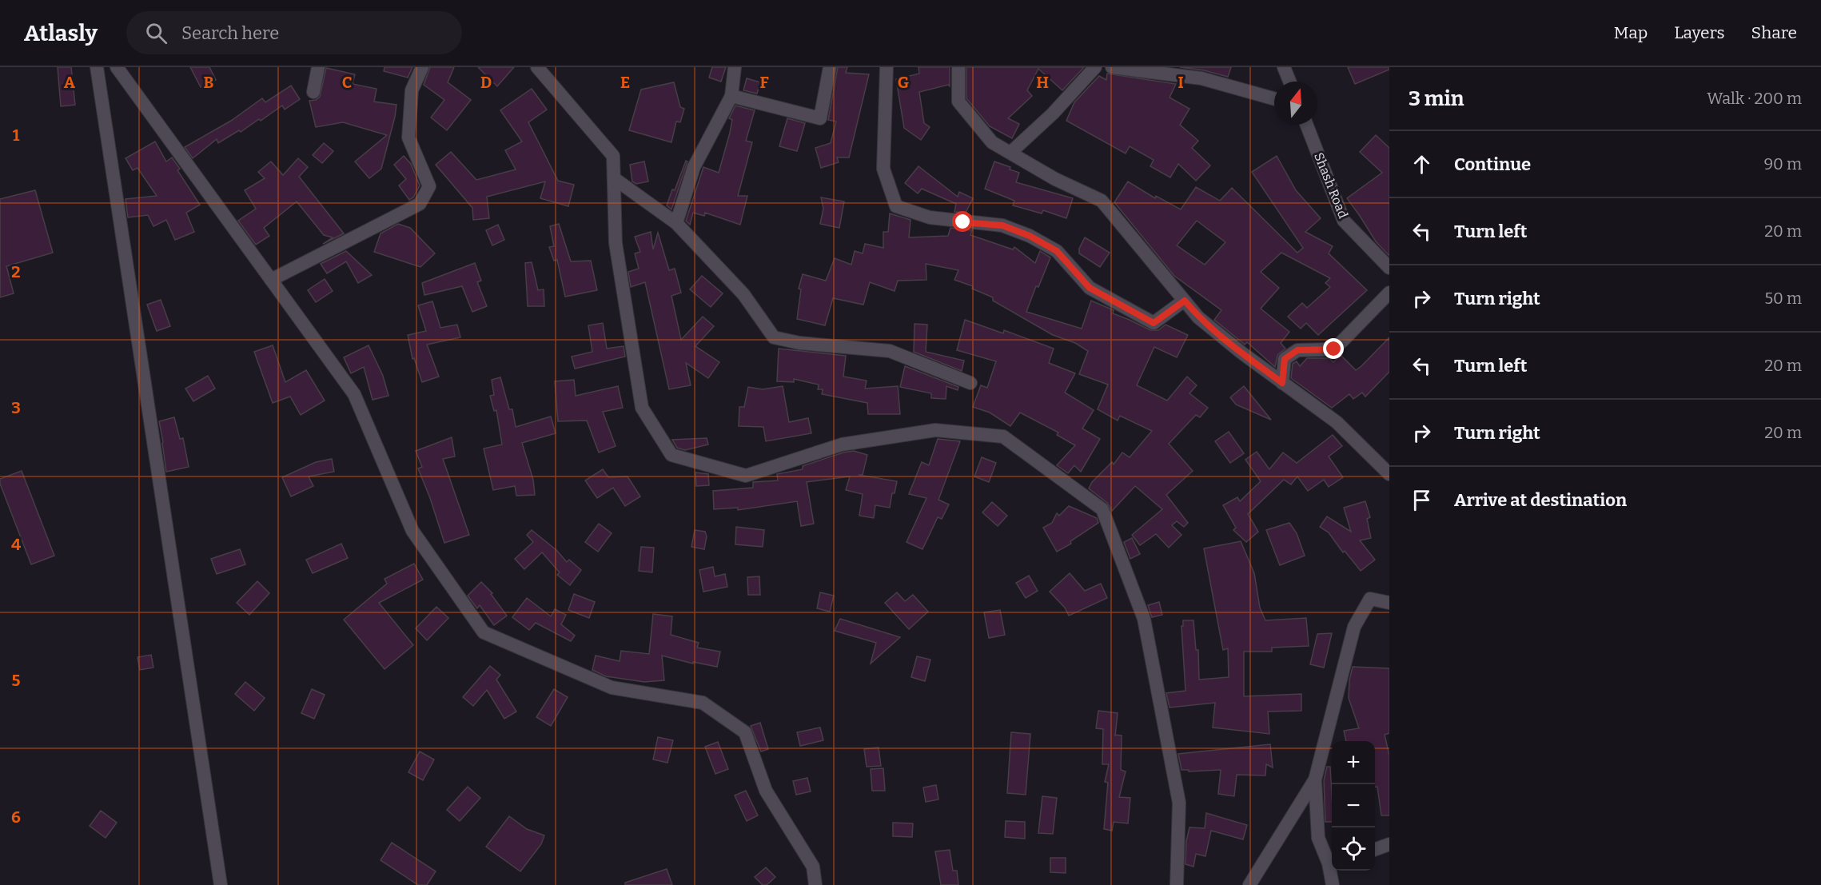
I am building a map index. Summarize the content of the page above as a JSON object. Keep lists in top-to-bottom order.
{
  "streets": {
    "street": ["Shash Road"]
  },
  "north": "top",
  "page": {
    "header": "Atlasly",
    "search": "Search here",
    "nav": ["Map", "Layers", "Share"],
    "heading": ["3 min", "Walk · 200 m"],
    "list": [
      ["Continue", "90 m"],
      ["Turn left", "20 m"],
      ["Turn right", "50 m"],
      ["Turn left", "20 m"],
      ["Turn right", "20 m"],
      "Arrive at destination"
    ],
    "map_buttons": ["+", "−"]
  },
  "grid": {
    "columns": [
      "A",
      "B",
      "C",
      "D",
      "E",
      "F",
      "G",
      "H",
      "I"
    ],
    "rows": [
      "1",
      "2",
      "3",
      "4",
      "5",
      "6"
    ]
  }
}
